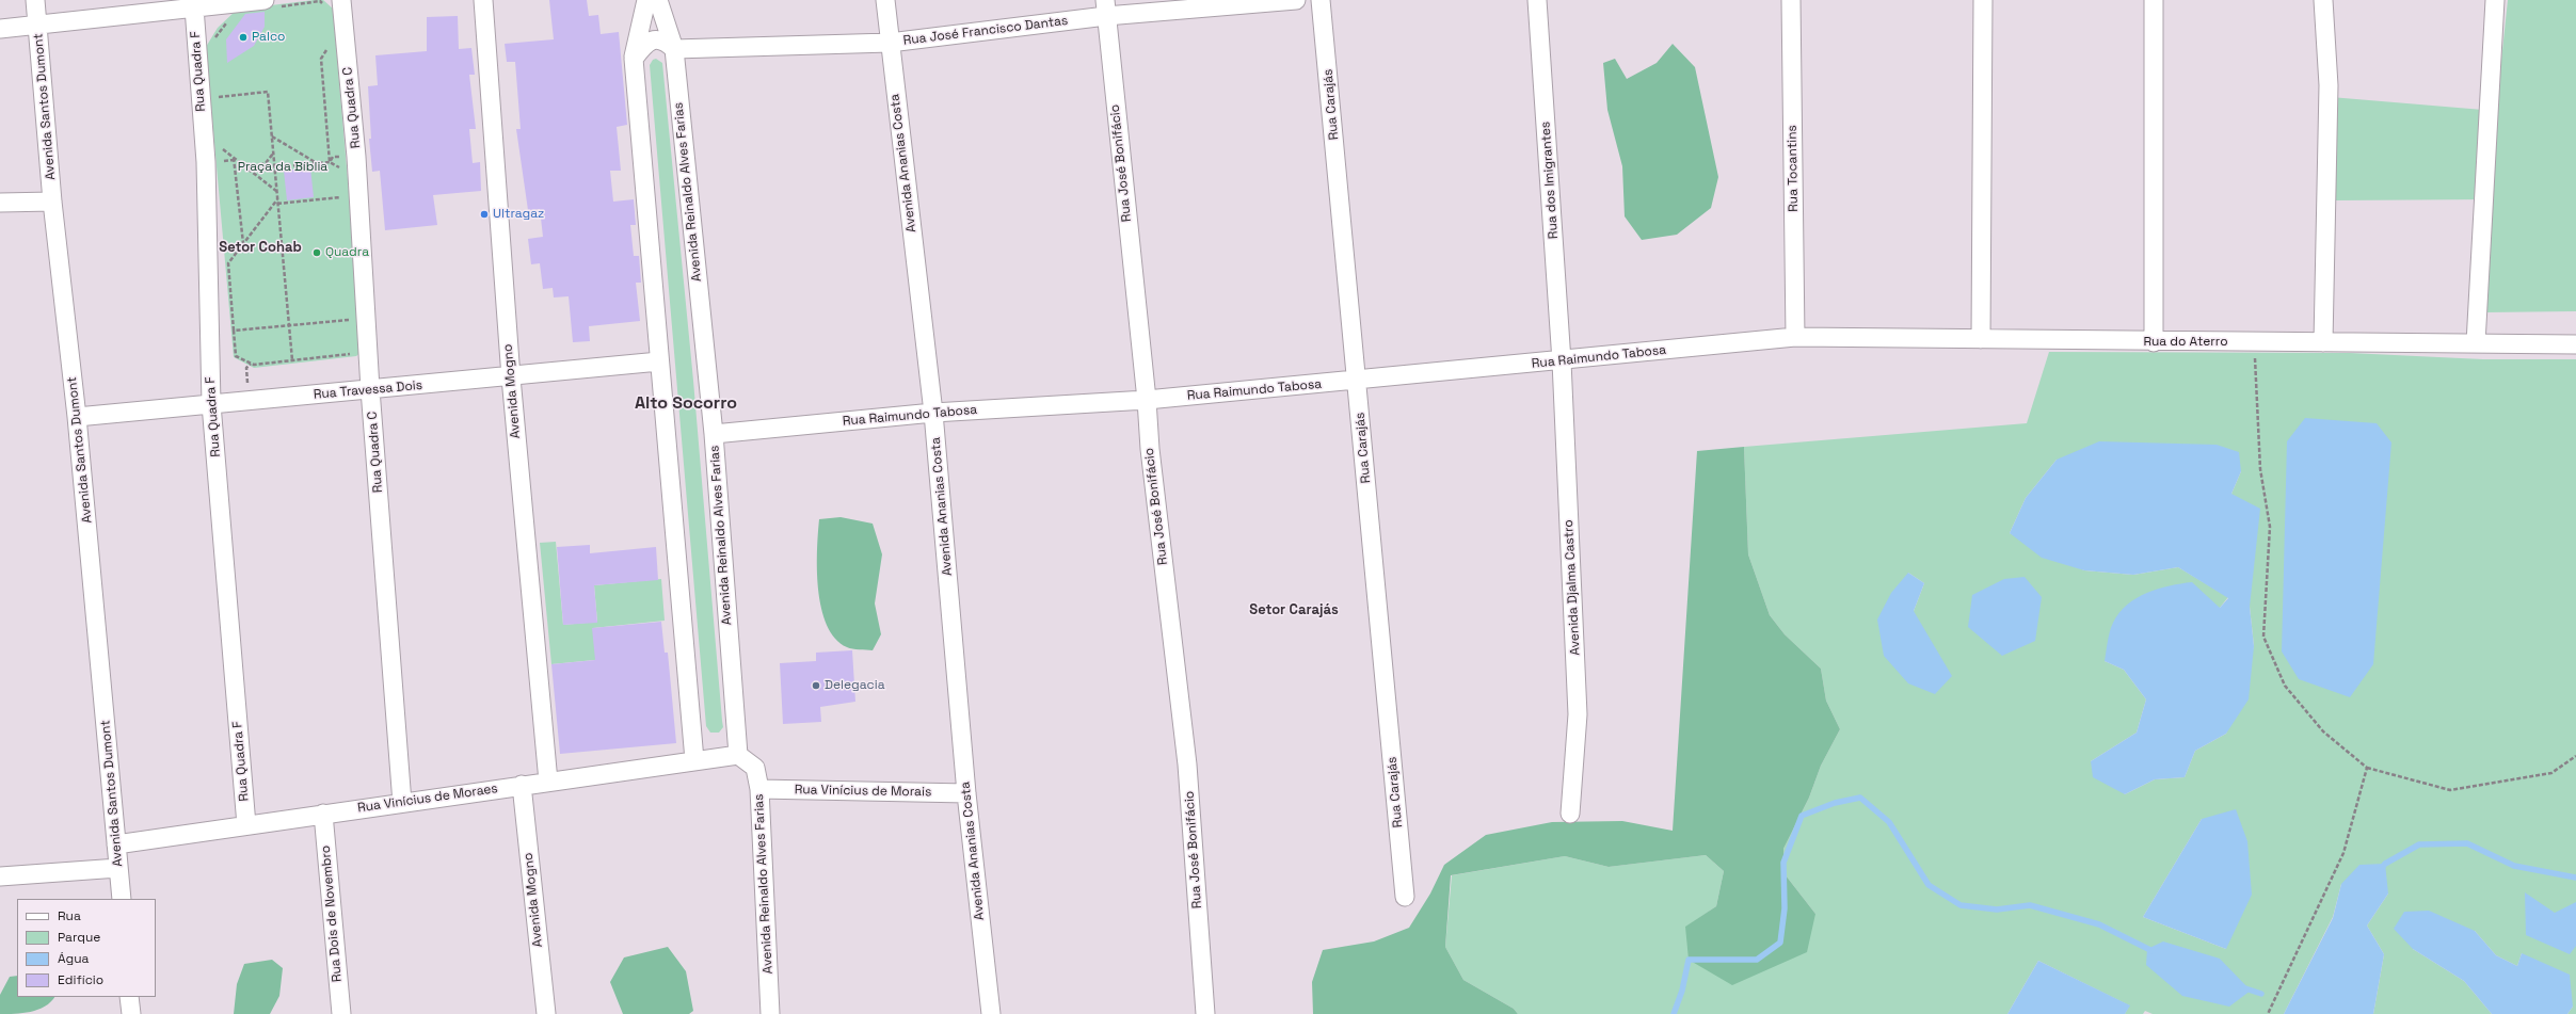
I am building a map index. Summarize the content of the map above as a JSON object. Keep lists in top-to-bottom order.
{
  "streets": {
    "street": [
      "Rua José Francisco Dantas",
      "Rua Quadra F",
      "Rua Carajás",
      "Avenida Santos Dumont",
      "Rua Quadra C",
      "Avenida Ananias Costa",
      "Rua José Bonifácio",
      "Rua Tocantins",
      "Rua dos Imigrantes",
      "Avenida Reinaldo Alves Farias",
      "Rua do Aterro",
      "Rua Raimundo Tabosa",
      "Rua Travessa Dois",
      "Avenida Mogno",
      "Avenida Djalma Castro",
      "Rua Vinícius de Morais",
      "Rua Vinícius de Moraes",
      "Rua Dois de Novembro"
    ]
  },
  "crossings": [
    ["Rua José Francisco Dantas", "Avenida Ananias Costa"],
    ["Rua José Francisco Dantas", "Rua José Bonifácio"],
    ["Rua José Francisco Dantas", "Avenida Reinaldo Alves Farias"],
    ["Rua Quadra F", "Rua Travessa Dois"],
    ["Rua Quadra F", "Rua Vinícius de Moraes"],
    ["Rua Carajás", "Rua Raimundo Tabosa"],
    ["Avenida Santos Dumont", "Rua Travessa Dois"],
    ["Avenida Santos Dumont", "Rua Vinícius de Moraes"],
    ["Rua Quadra C", "Rua Travessa Dois"],
    ["Rua Quadra C", "Rua Vinícius de Moraes"],
    ["Avenida Ananias Costa", "Rua Raimundo Tabosa"],
    ["Avenida Ananias Costa", "Rua Vinícius de Morais"],
    ["Rua José Bonifácio", "Rua Raimundo Tabosa"],
    ["Rua Tocantins", "Rua do Aterro"],
    ["Rua Tocantins", "Rua Raimundo Tabosa"],
    ["Rua dos Imigrantes", "Rua Raimundo Tabosa"],
    ["Rua dos Imigrantes", "Avenida Djalma Castro"],
    ["Avenida Reinaldo Alves Farias", "Rua Raimundo Tabosa"],
    ["Avenida Reinaldo Alves Farias", "Rua Vinícius de Morais"],
    ["Avenida Reinaldo Alves Farias", "Rua Vinícius de Moraes"],
    ["Rua do Aterro", "Rua Raimundo Tabosa"],
    ["Rua Raimundo Tabosa", "Avenida Djalma Castro"],
    ["Rua Travessa Dois", "Avenida Mogno"],
    ["Avenida Mogno", "Rua Vinícius de Moraes"],
    ["Rua Vinícius de Moraes", "Rua Dois de Novembro"]
  ],
  "districts": ["Setor Cohab", "Alto Socorro", "Setor Carajás"],
  "parks": ["Praça da Bíblia"],
  "places": [
    "Palco",
    "Ultragaz",
    "Quadra",
    "Delegacia"
  ],
  "legend": [
    "Rua",
    "Parque",
    "Água",
    "Edifício"
  ]
}
